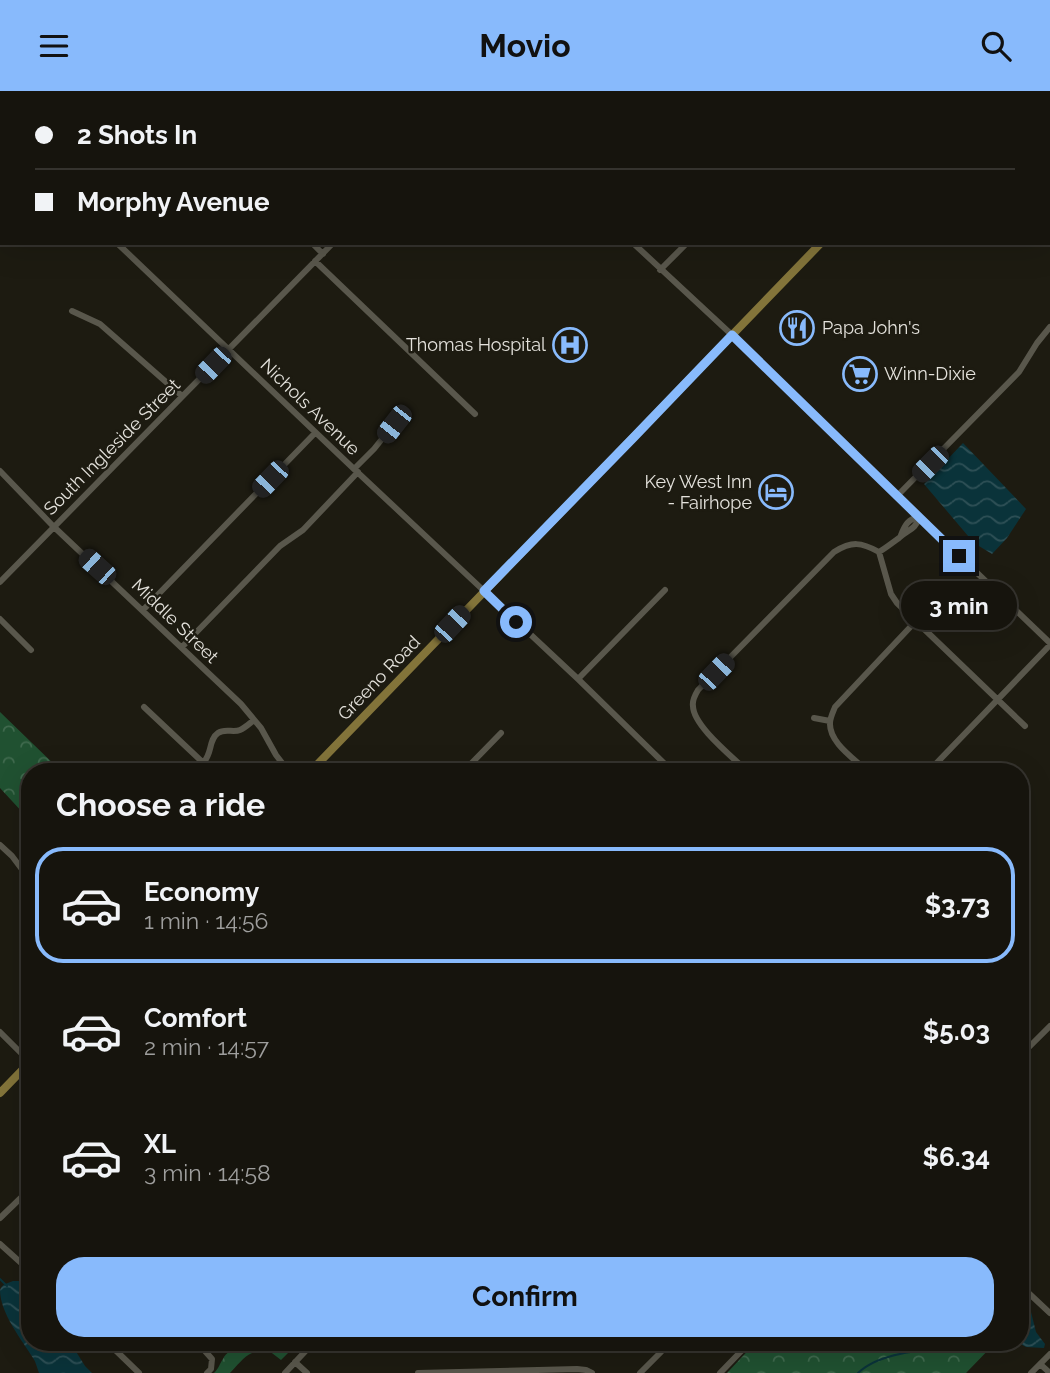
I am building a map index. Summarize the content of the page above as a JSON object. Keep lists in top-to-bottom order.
{
  "streets": {
    "main road": ["Greeno Road"],
    "street": ["Nichols Avenue", "South Ingleside Street", "Middle Street"]
  },
  "crossings": [
    ["Nichols Avenue", "South Ingleside Street"],
    ["Nichols Avenue", "Greeno Road"],
    ["South Ingleside Street", "Middle Street"]
  ],
  "places": {
    "restaurant": ["Papa John's"],
    "hospital": ["Thomas Hospital"],
    "supermarket": ["Winn-Dixie"],
    "hotel": ["Key West Inn - Fairhope"]
  },
  "page": {
    "header": "Movio",
    "banner": ["2 Shots In", "Morphy Avenue"],
    "bubble": "3 min",
    "heading": "Choose a ride",
    "list": [
      {
        "name": "Economy",
        "note": "1 min · 14:56",
        "value": "$3.73"
      },
      {
        "name": "Comfort",
        "note": "2 min · 14:57",
        "value": "$5.03"
      },
      {
        "name": "XL",
        "note": "3 min · 14:58",
        "value": "$6.34"
      }
    ],
    "buttons": "Confirm"
  }
}
